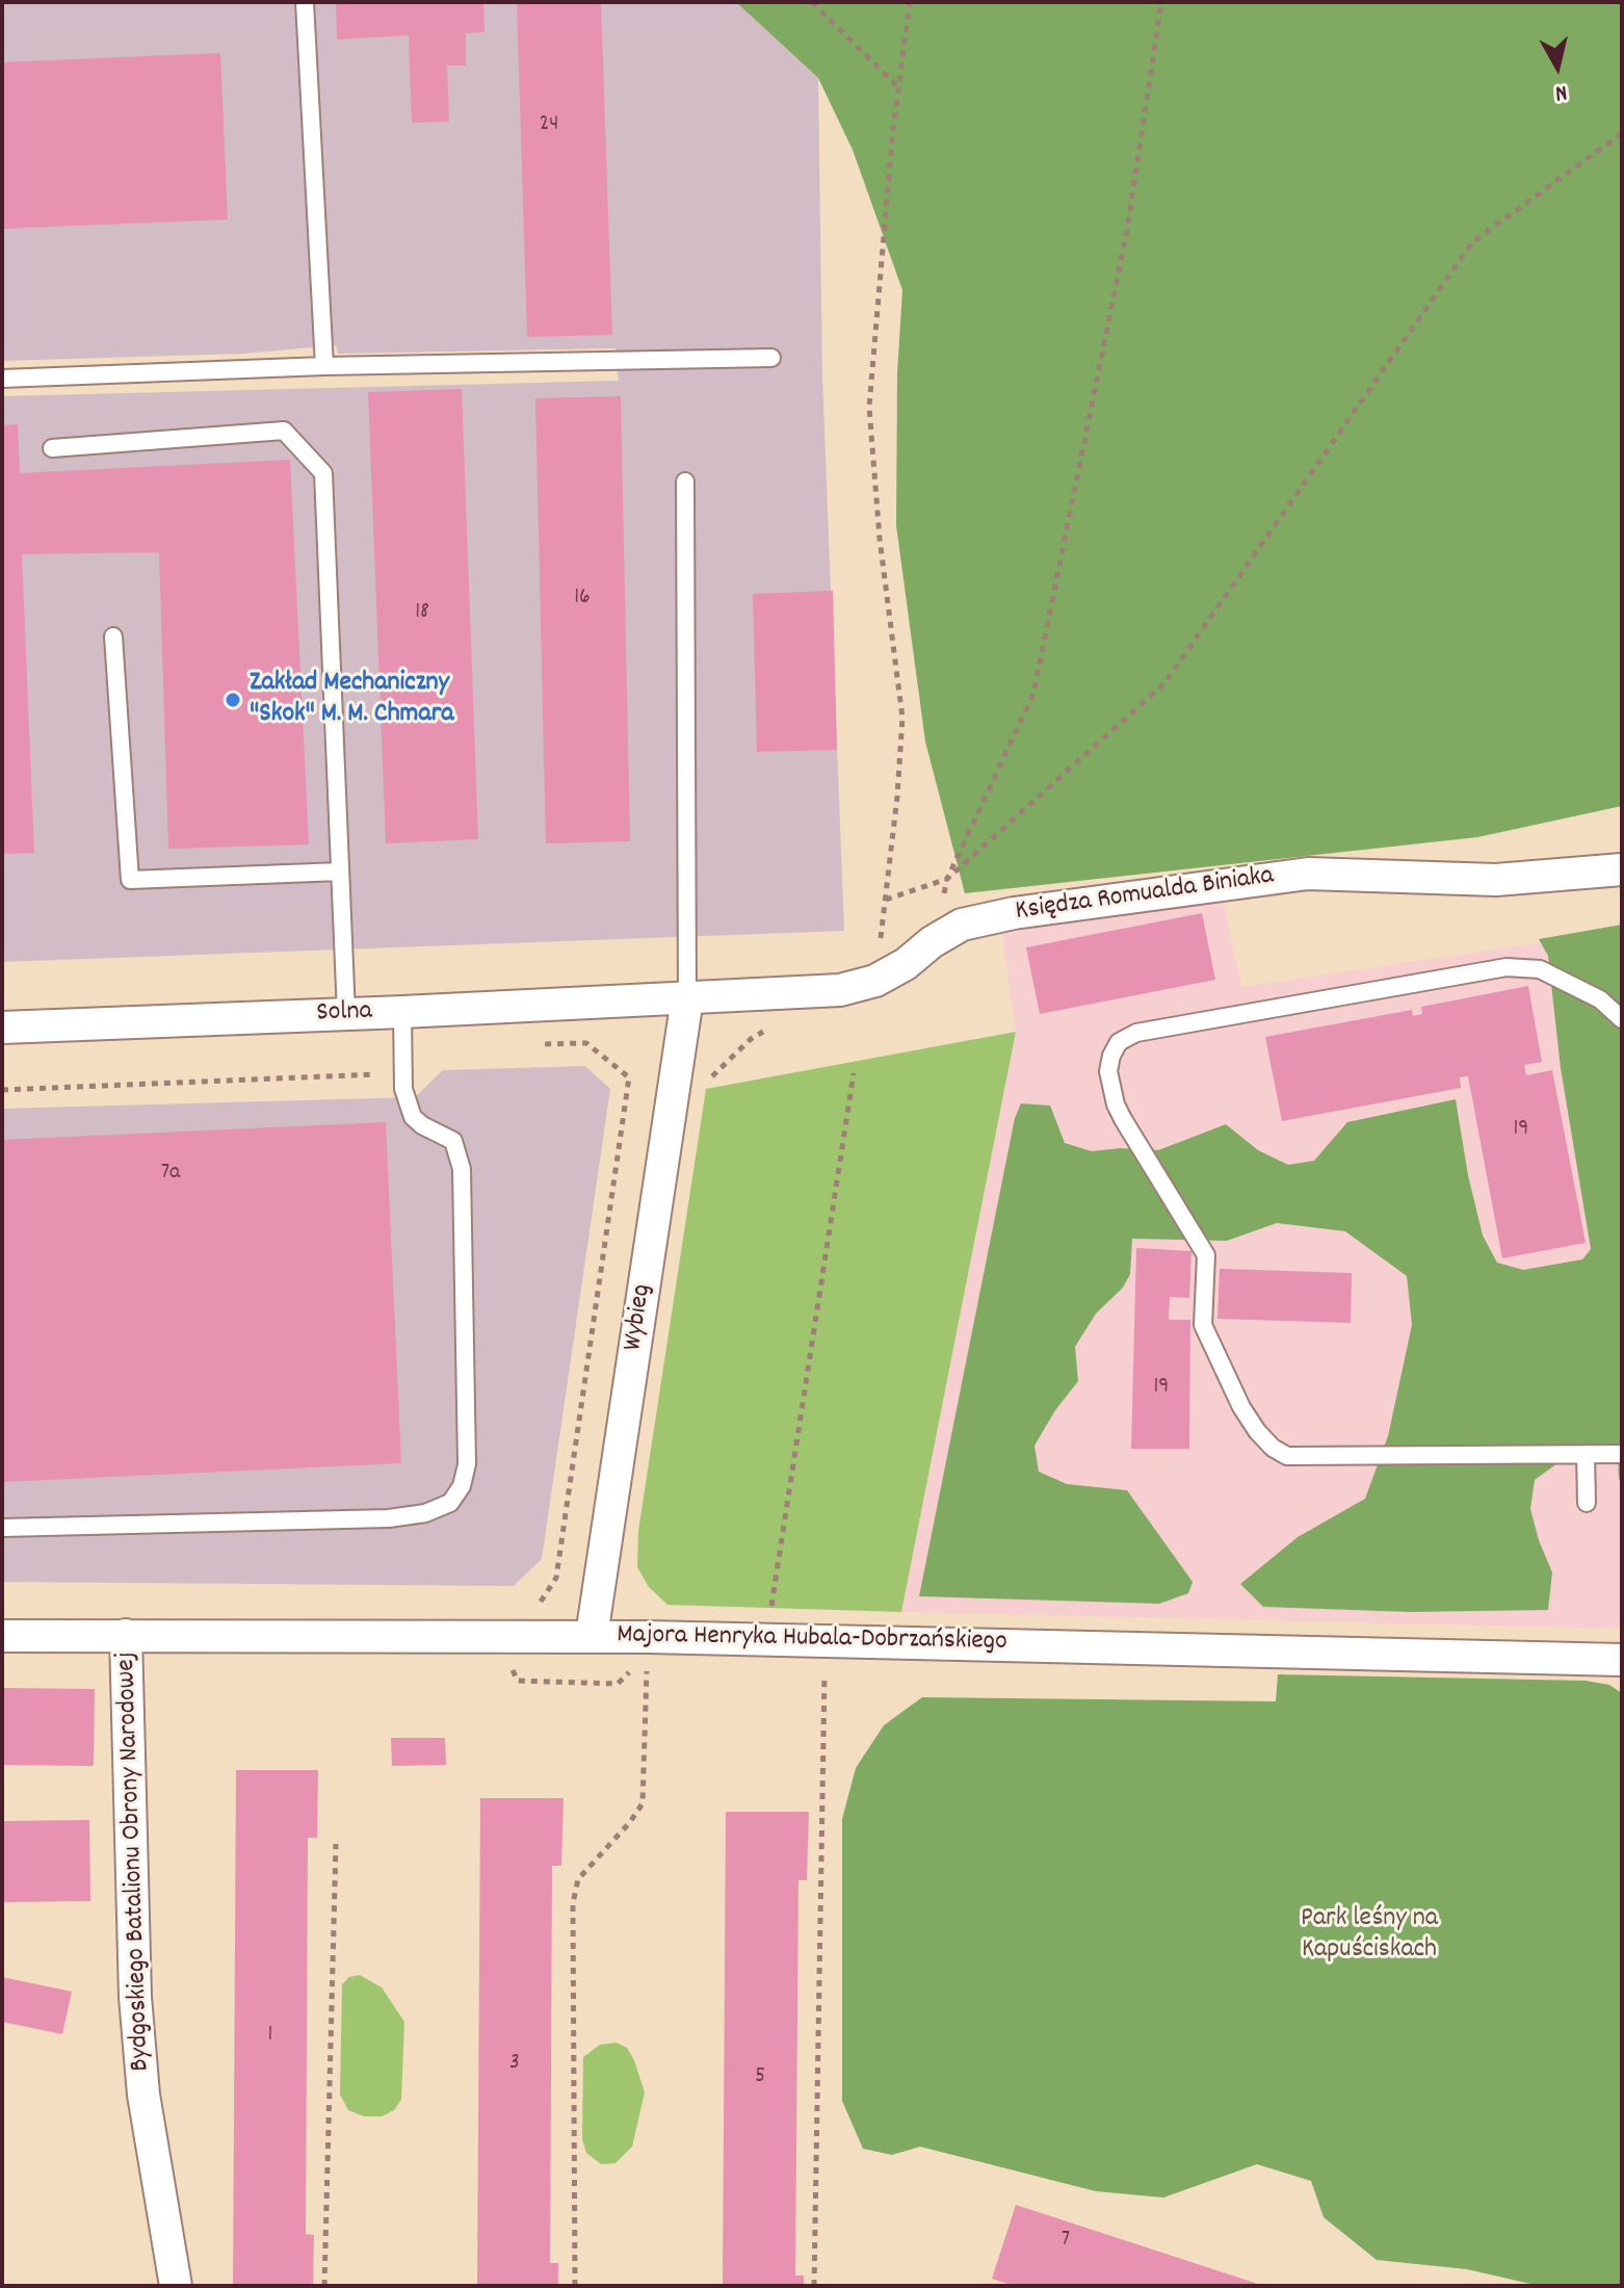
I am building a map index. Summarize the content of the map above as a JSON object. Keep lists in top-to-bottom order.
{
  "streets": {
    "street": [
      "Księdza Romualda Biniaka",
      "Solna",
      "Wybieg",
      "Majora Henryka Hubala-Dobrzańskiego",
      "Bydgoskiego Batalionu Obrony Narodowej"
    ]
  },
  "crossings": [
    ["Księdza Romualda Biniaka", "Solna"],
    ["Księdza Romualda Biniaka", "Wybieg"],
    ["Solna", "Wybieg"],
    ["Wybieg", "Majora Henryka Hubala-Dobrzańskiego"],
    ["Majora Henryka Hubala-Dobrzańskiego", "Bydgoskiego Batalionu Obrony Narodowej"]
  ],
  "parks": ["Park leśny na Kapuściskach"],
  "places": ["Zakład Mechaniczny \"Skok\" M. M. Chmara"],
  "house_numbers": [
    "24",
    "16",
    "18",
    "19",
    "7a",
    "19",
    "1",
    "3",
    "5",
    "7"
  ],
  "north": "bottom"
}
